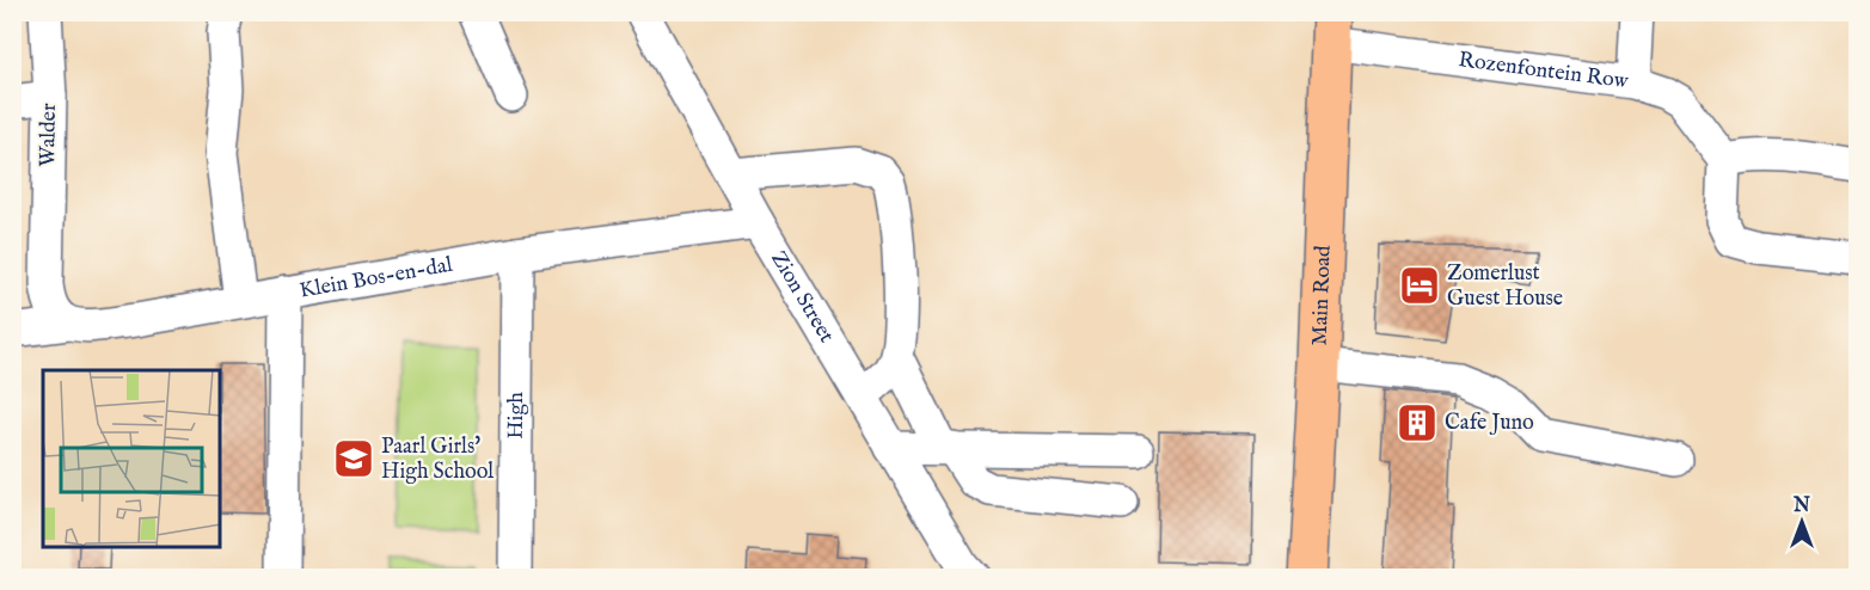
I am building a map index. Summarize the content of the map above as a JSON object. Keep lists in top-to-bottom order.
{
  "streets": {
    "main road": ["Main Road"],
    "street": [
      "Rozenfontein Row",
      "Walder",
      "Klein Bos-en-dal",
      "Zion Street",
      "High"
    ]
  },
  "crossings": [
    ["Rozenfontein Row", "Main Road"],
    ["Walder", "Klein Bos-en-dal"],
    ["Klein Bos-en-dal", "Zion Street"],
    ["Klein Bos-en-dal", "High"]
  ],
  "places": {
    "hotel": ["Zomerlust Guest House"],
    "building": ["Cafe Juno"],
    "school or university": ["Paarl Girls' High School"]
  },
  "north": "top"
}
